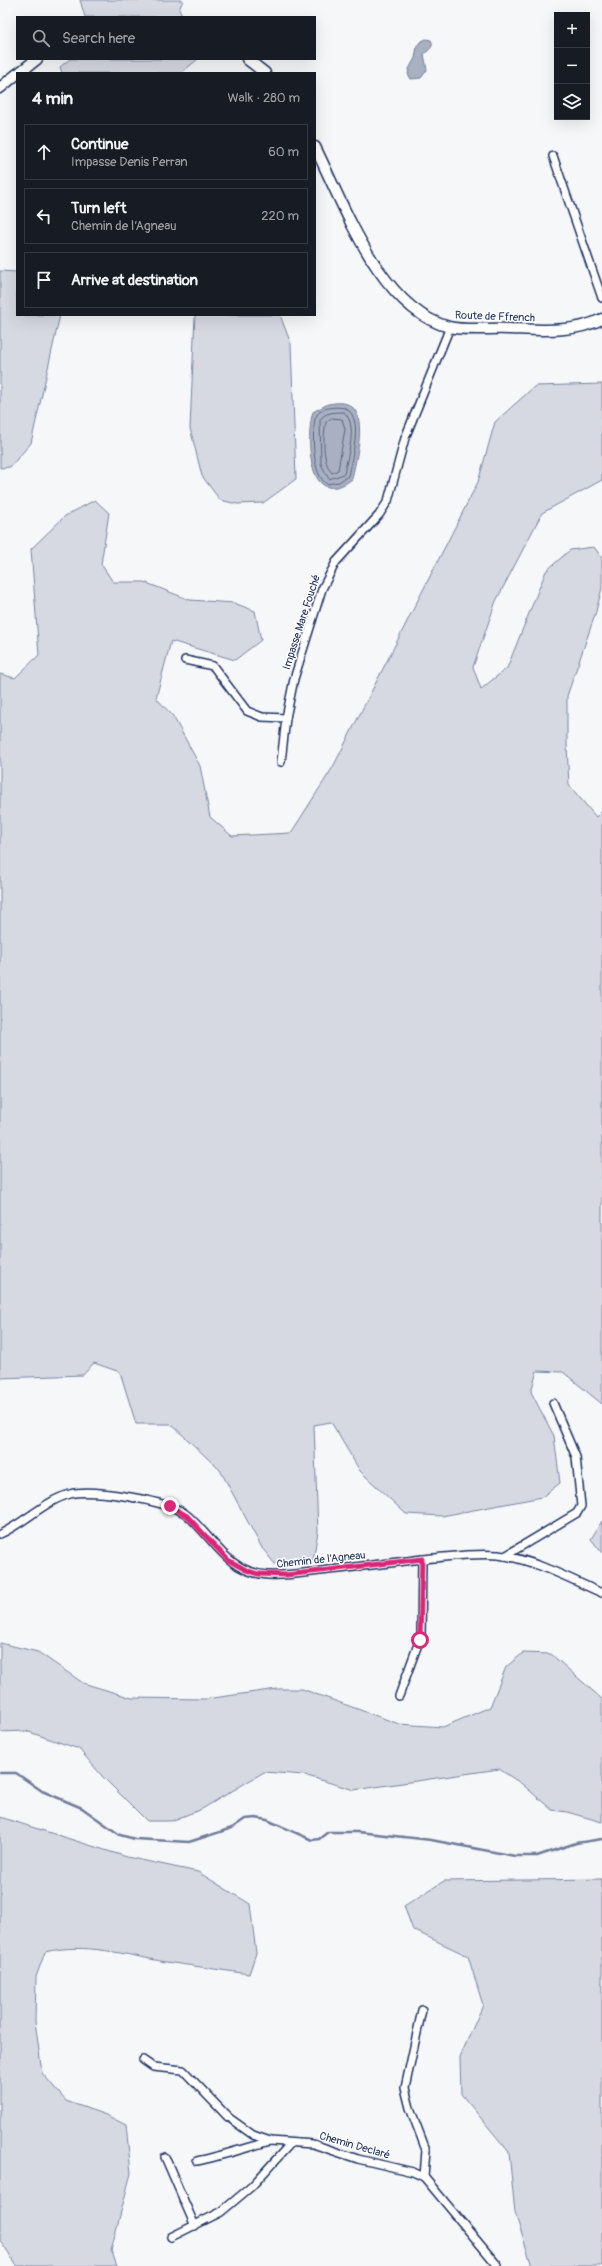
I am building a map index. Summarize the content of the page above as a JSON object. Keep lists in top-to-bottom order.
{
  "streets": {
    "main road": ["Route de Ffrench"],
    "street": ["Impasse Mare Fouché", "Chemin de l’Agneau", "Chemin Declaré"]
  },
  "crossings": [
    ["Route de Ffrench", "Impasse Mare Fouché"]
  ],
  "page": {
    "map_buttons": ["+", "−"],
    "search": "Search here",
    "heading": ["4 min", "Walk · 280 m"],
    "list": [
      ["Continue", "Impasse Denis Perran", "60 m"],
      ["Turn left", "Chemin de l’Agneau", "220 m"],
      "Arrive at destination"
    ]
  }
}
